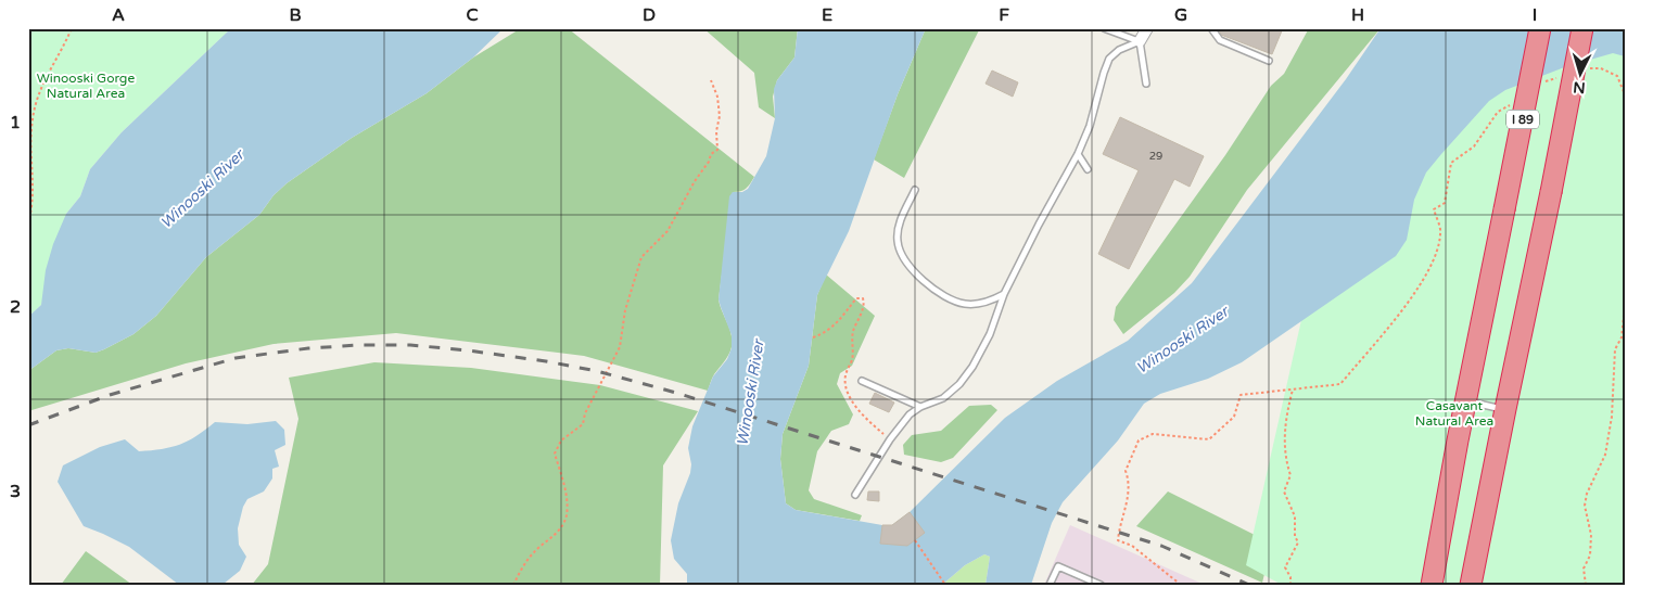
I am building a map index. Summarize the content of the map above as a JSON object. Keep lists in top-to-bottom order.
{
  "streets": {
    "highway": ["I 89"]
  },
  "water": ["Winooski River"],
  "parks": ["Winooski Gorge Natural Area", "Casavant Natural Area"],
  "house_numbers": ["29"],
  "north": "bottom",
  "grid": {
    "columns": [
      "A",
      "B",
      "C",
      "D",
      "E",
      "F",
      "G",
      "H",
      "I"
    ],
    "rows": ["1", "2", "3"]
  }
}
